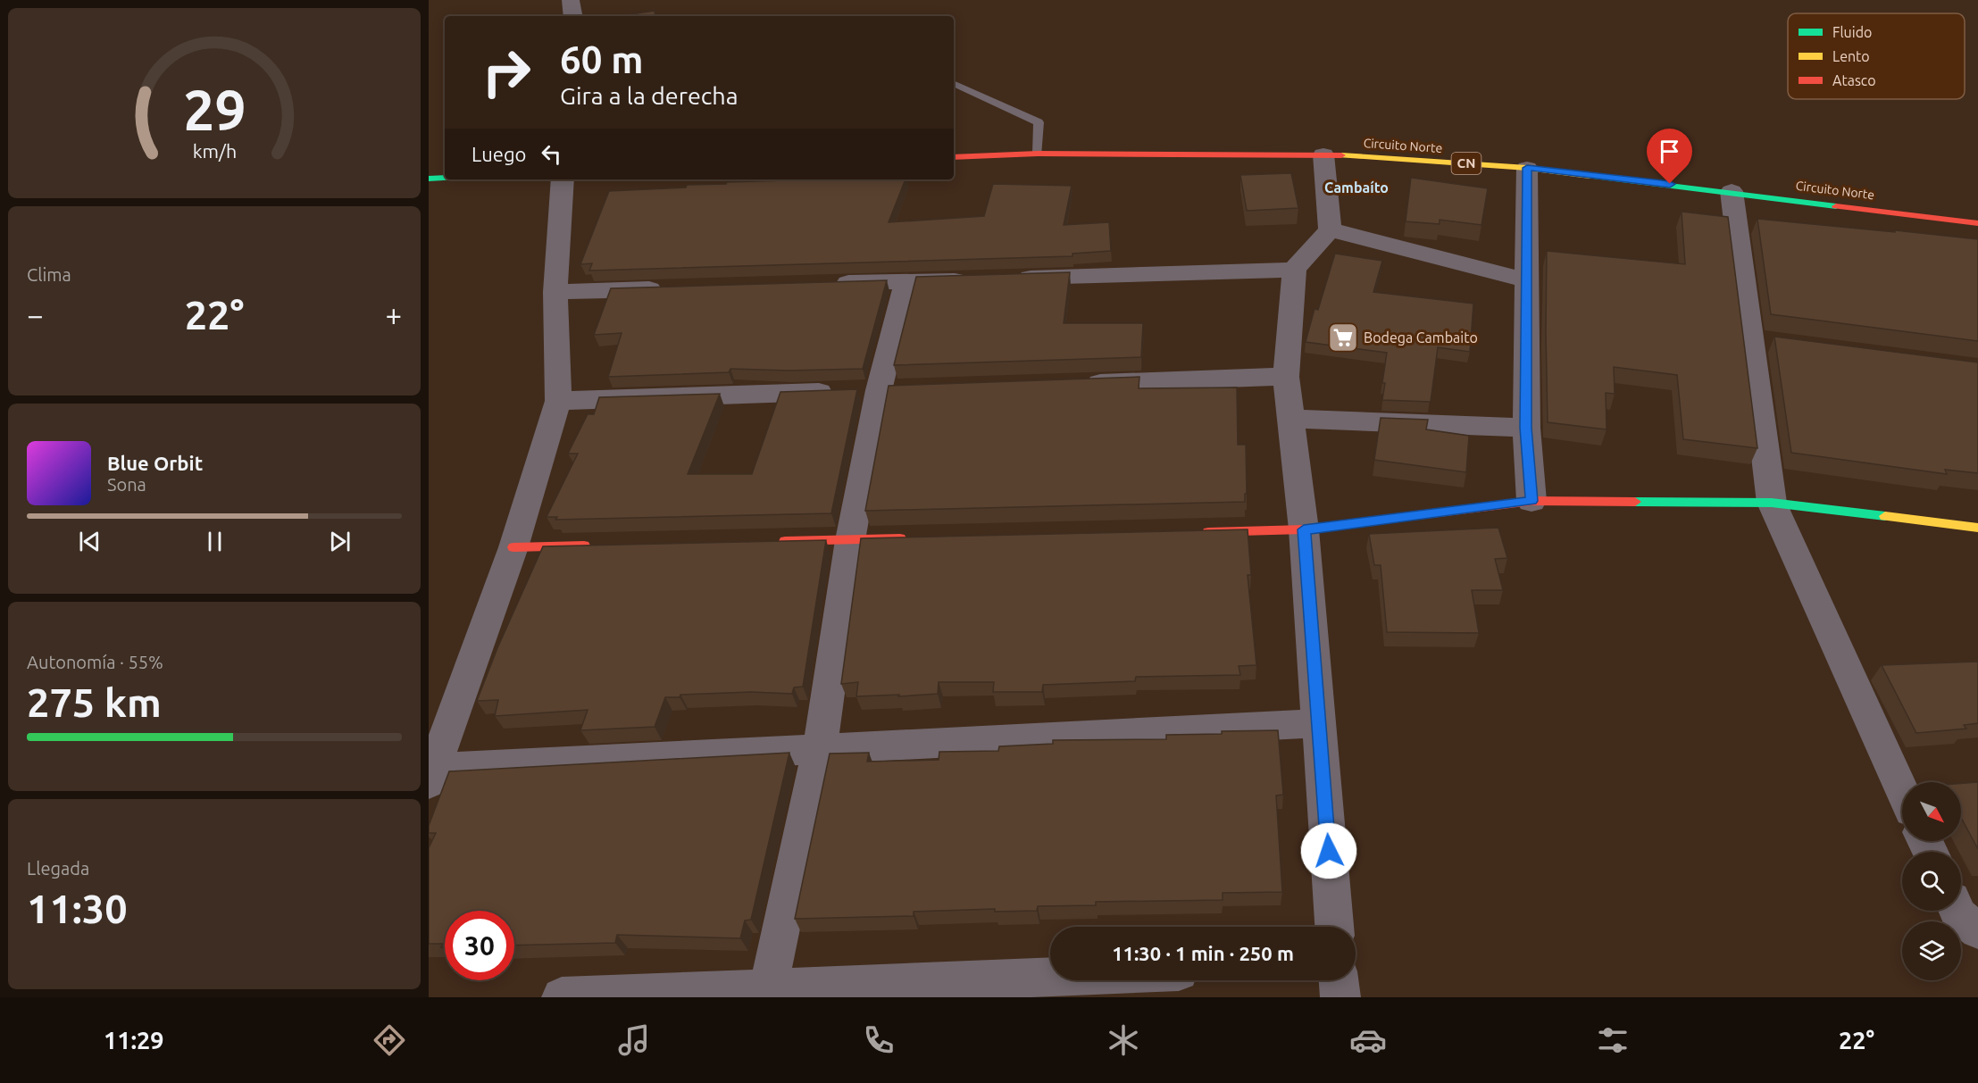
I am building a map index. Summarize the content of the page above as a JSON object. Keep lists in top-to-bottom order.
{
  "streets": {
    "main road": ["Circuito Norte", "CN"]
  },
  "districts": ["Cambaíto"],
  "places": {
    "supermarket": ["Bodega Cambaito"]
  },
  "legend": ["Fluido", "Lento", "Atasco"],
  "north": "bottom right",
  "page": {
    "turn": ["60 m", "Gira a la derecha"],
    "then": "Luego",
    "tile": [
      "Clima",
      ["Autonomía · 55%", "275 km"],
      ["Llegada", "11:30"]
    ],
    "heat": ["−", "22°", "+"],
    "song": ["Blue Orbit", "Sona"],
    "limit": "30",
    "trip": "11:30 · 1 min · 250 m",
    "tabs": ["11:29", "22°"],
    "gauge": ["29", "km/h"]
  }
}
